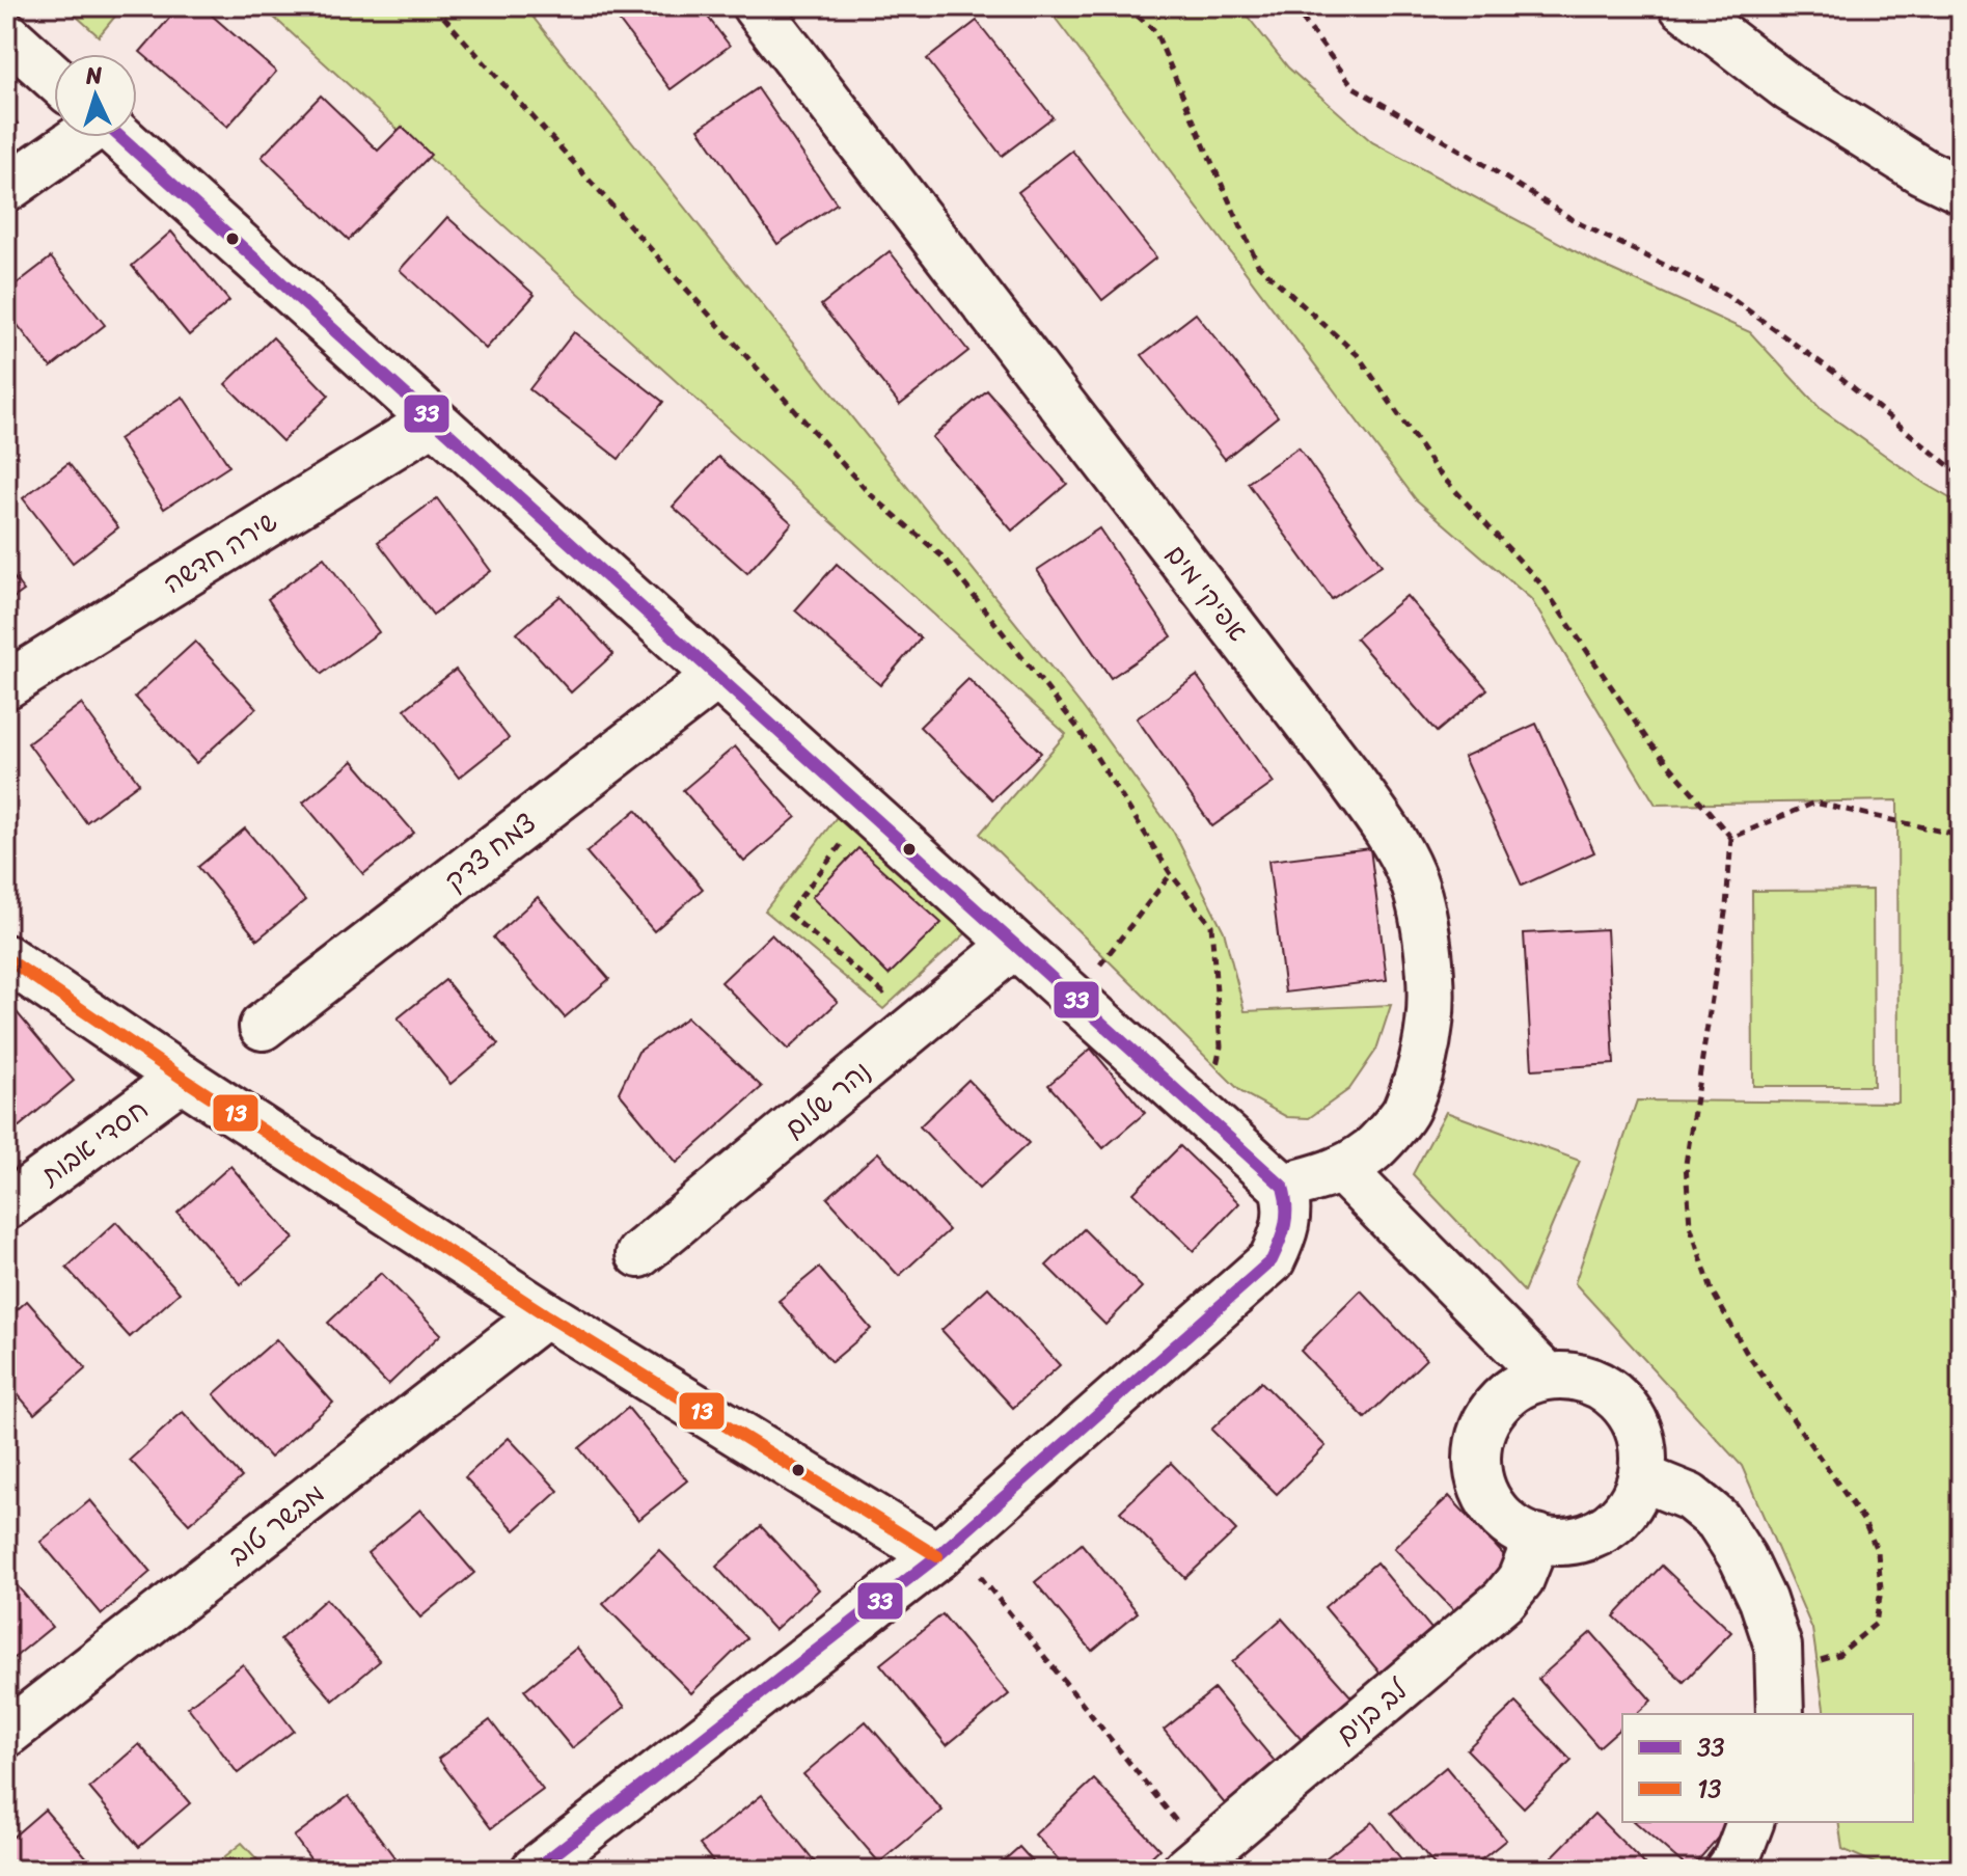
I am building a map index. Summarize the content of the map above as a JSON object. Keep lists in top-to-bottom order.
{
  "streets": {
    "street": [
      "שירה חדשה",
      "אפיקי מים",
      "צמח צדק",
      "נהר שלום",
      "חסדי אבות",
      "מבשר טוב",
      "לב בנים"
    ]
  },
  "lines": ["transit line 33", "transit line 13"],
  "legend": ["33", "13"],
  "north": "top"
}
